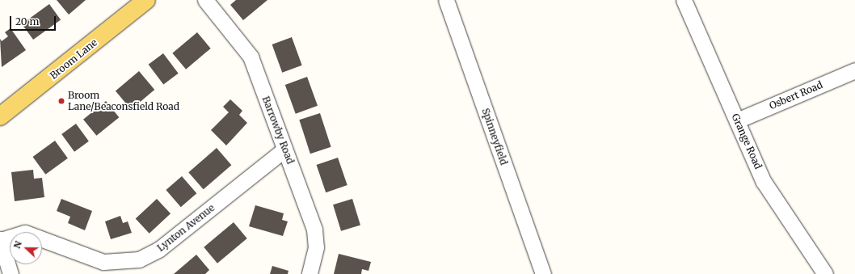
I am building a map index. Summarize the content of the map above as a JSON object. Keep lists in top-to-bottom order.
{
  "streets": {
    "main road": ["Broom Lane"],
    "street": [
      "Osbert Road",
      "Barrowby Road",
      "Spinneyfield",
      "Grange Road",
      "Lynton Avenue"
    ]
  },
  "crossings": [
    ["Osbert Road", "Grange Road"],
    ["Barrowby Road", "Lynton Avenue"]
  ],
  "places": ["Broom Lane/Beaconsfield Road"],
  "scale_bar": "20 m",
  "north": "left"
}
